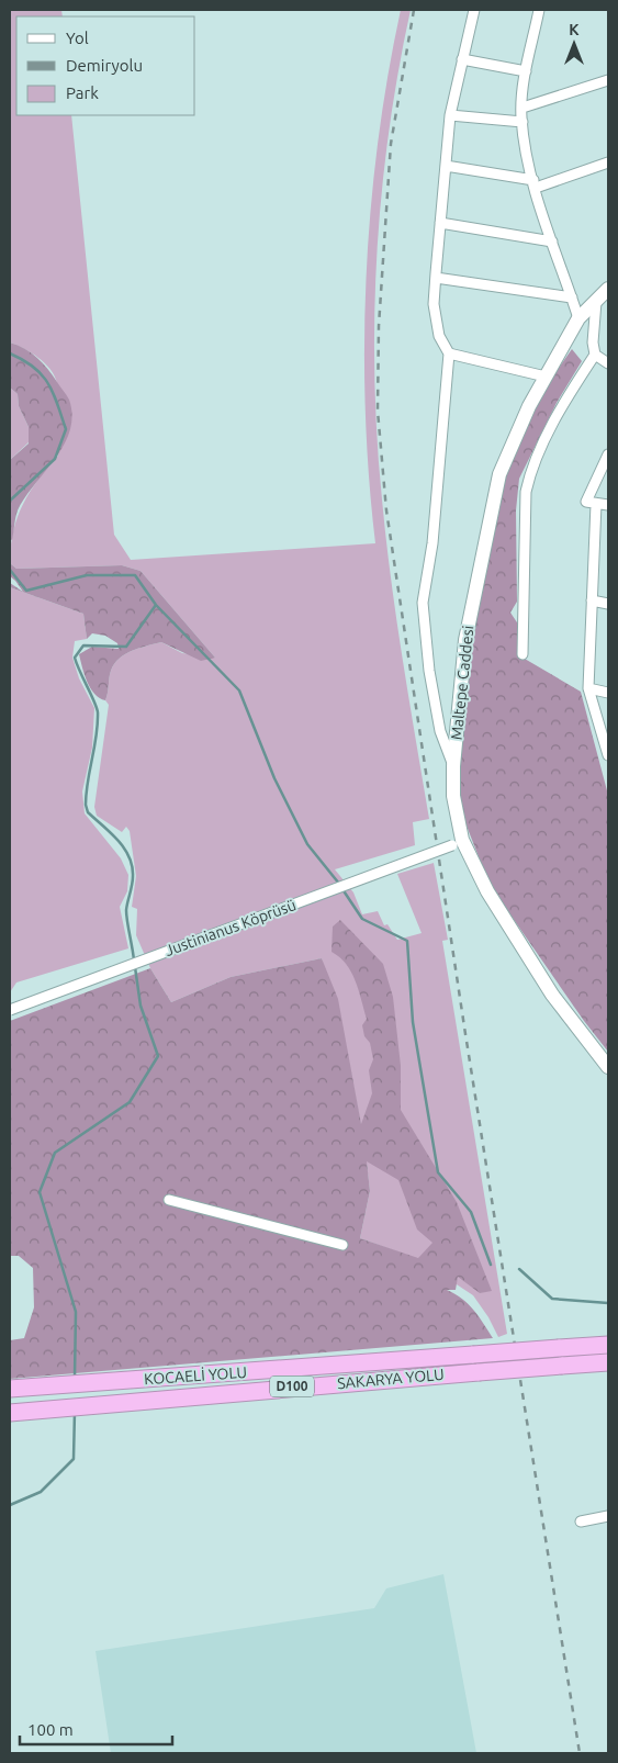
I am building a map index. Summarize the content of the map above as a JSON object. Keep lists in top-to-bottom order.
{
  "streets": {
    "highway": ["KOCAELİ YOLU", "SAKARYA YOLU", "D100"],
    "street": ["Maltepe Caddesi", "Justinianus Köprüsü"]
  },
  "crossings": [
    ["Maltepe Caddesi", "Justinianus Köprüsü"]
  ],
  "legend": ["Yol", "Demiryolu", "Park"],
  "scale_bar": "100 m",
  "north": "top"
}
